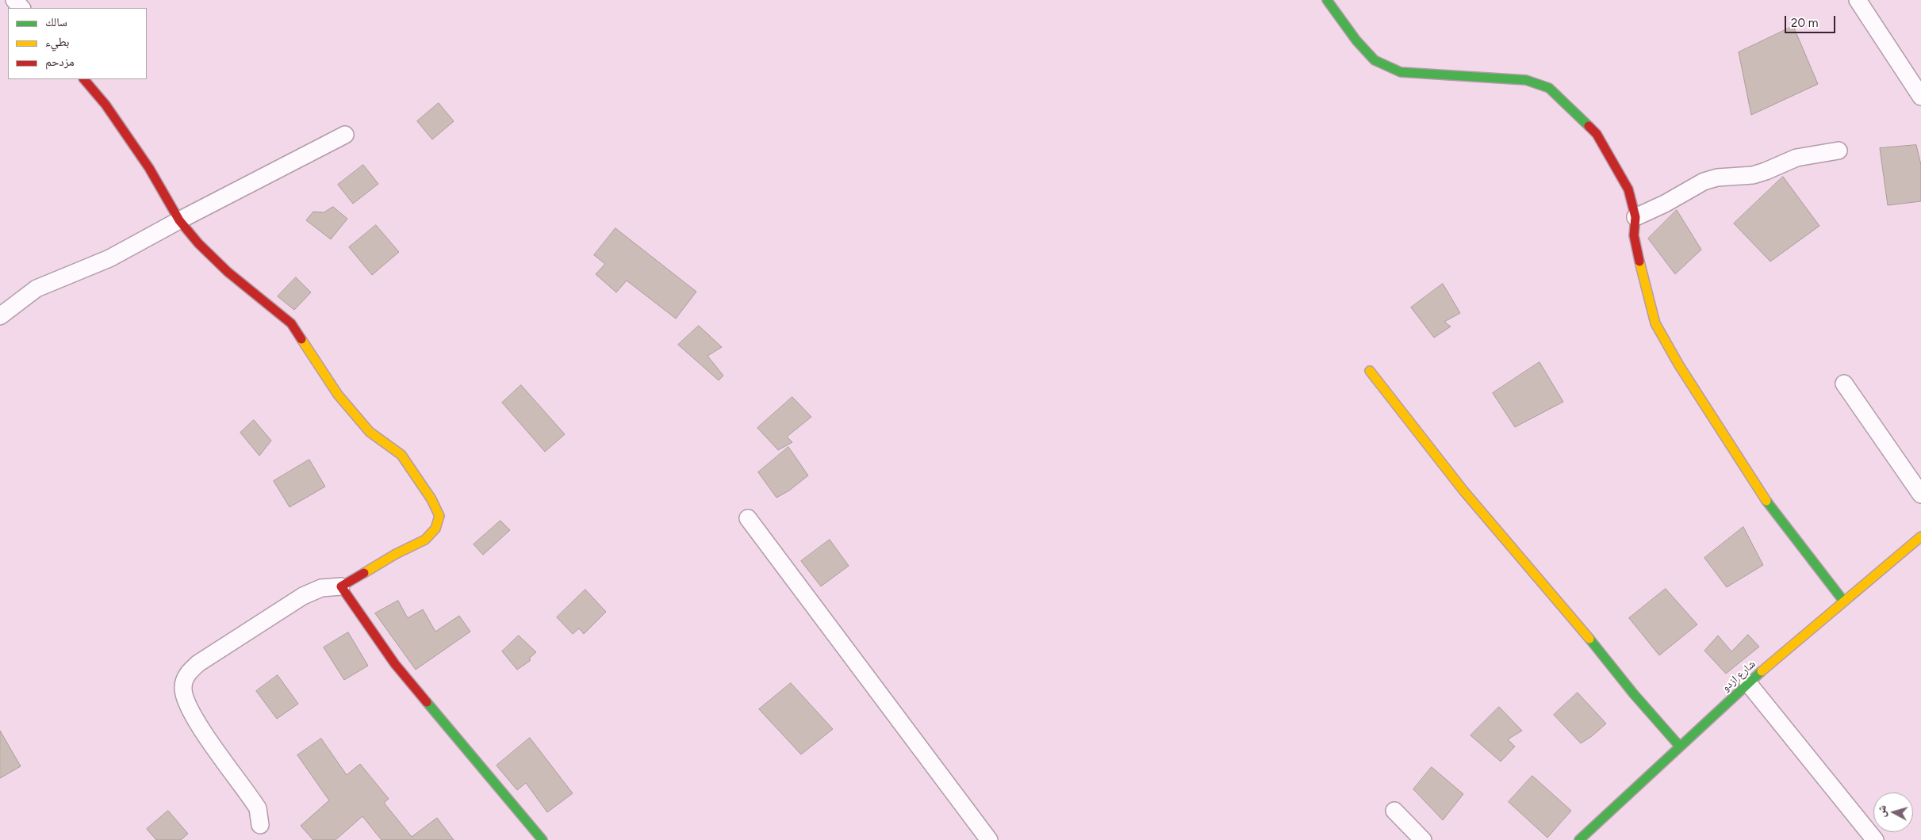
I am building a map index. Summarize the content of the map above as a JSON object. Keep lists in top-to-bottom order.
{
  "streets": {
    "street": ["شارع ازدو"]
  },
  "legend": ["سالك", "بطيء", "مزدحم"],
  "scale_bar": "20 m",
  "north": "left"
}
